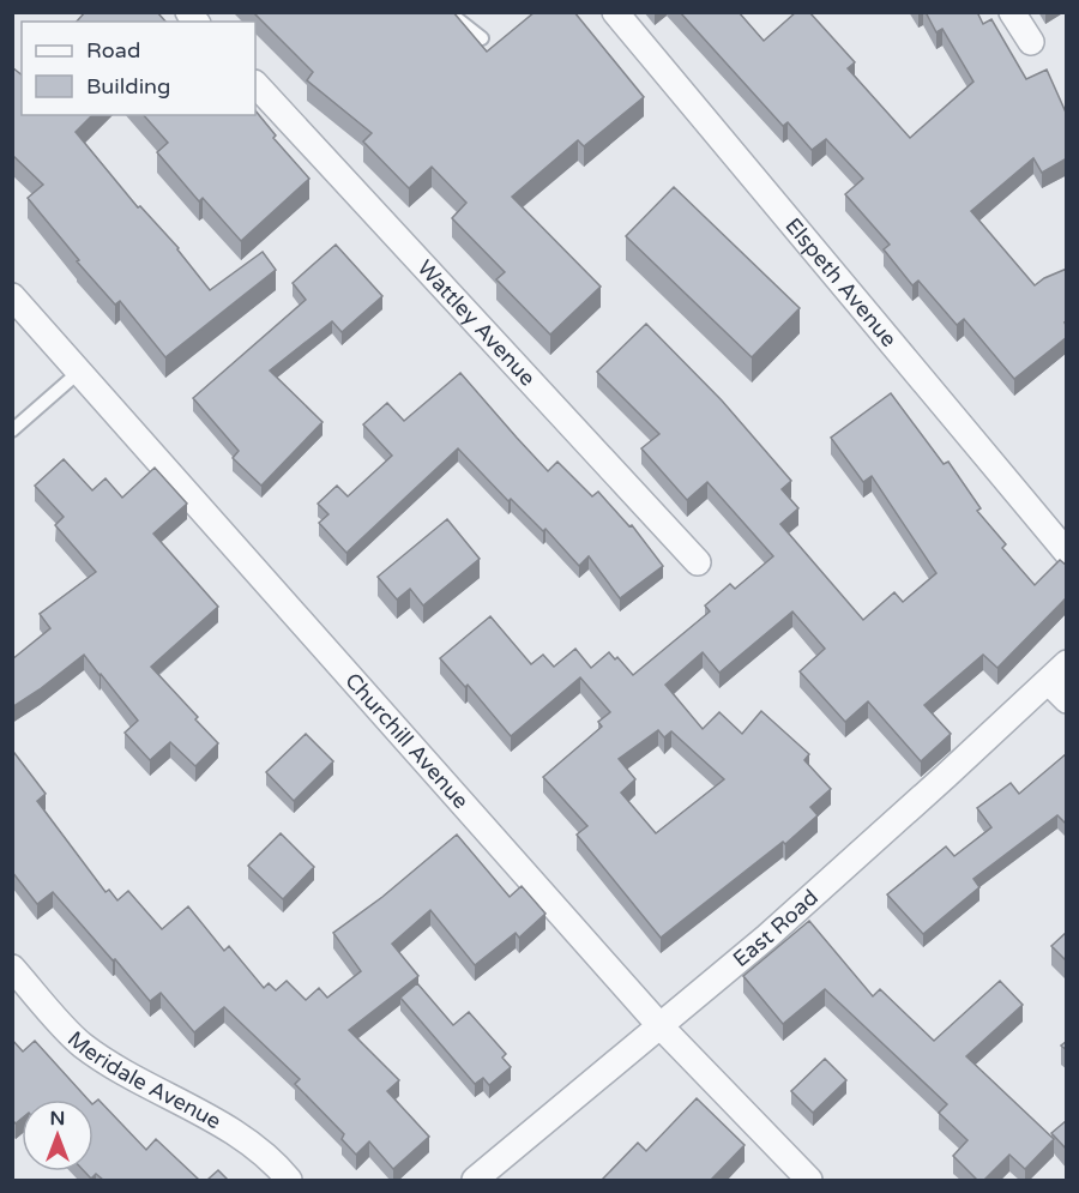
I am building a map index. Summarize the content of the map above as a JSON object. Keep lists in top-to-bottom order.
{
  "streets": {
    "street": [
      "Elspeth Avenue",
      "Wattley Avenue",
      "Churchill Avenue",
      "East Road",
      "Meridale Avenue"
    ]
  },
  "crossings": [
    ["Churchill Avenue", "East Road"]
  ],
  "legend": ["Road", "Building"],
  "north": "top"
}
